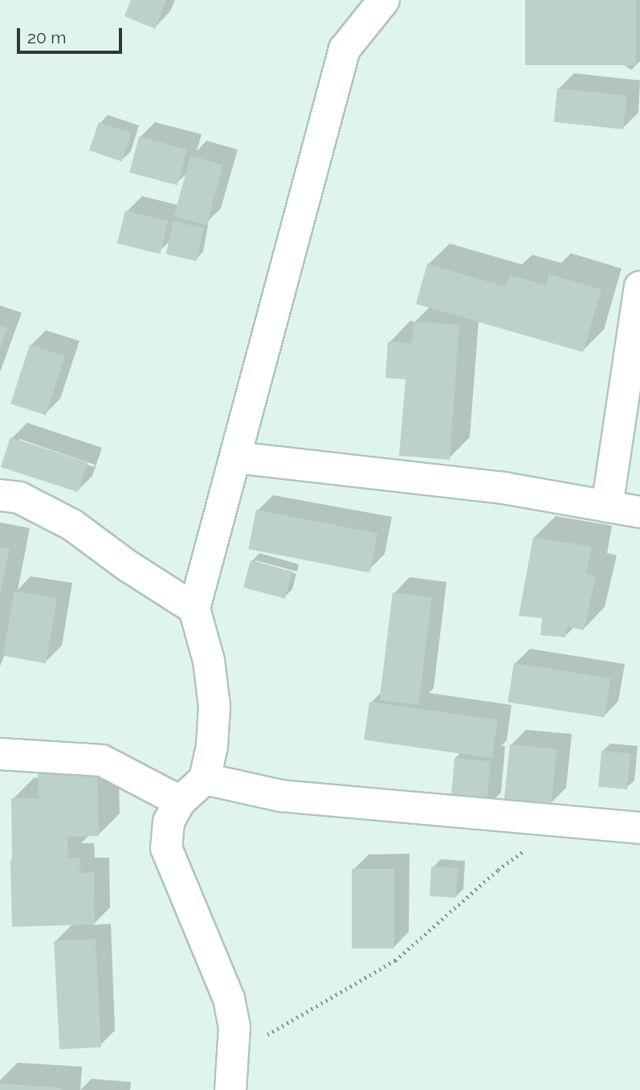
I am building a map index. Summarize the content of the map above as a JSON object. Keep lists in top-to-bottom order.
{
  "scale_bar": "20 m"
}
